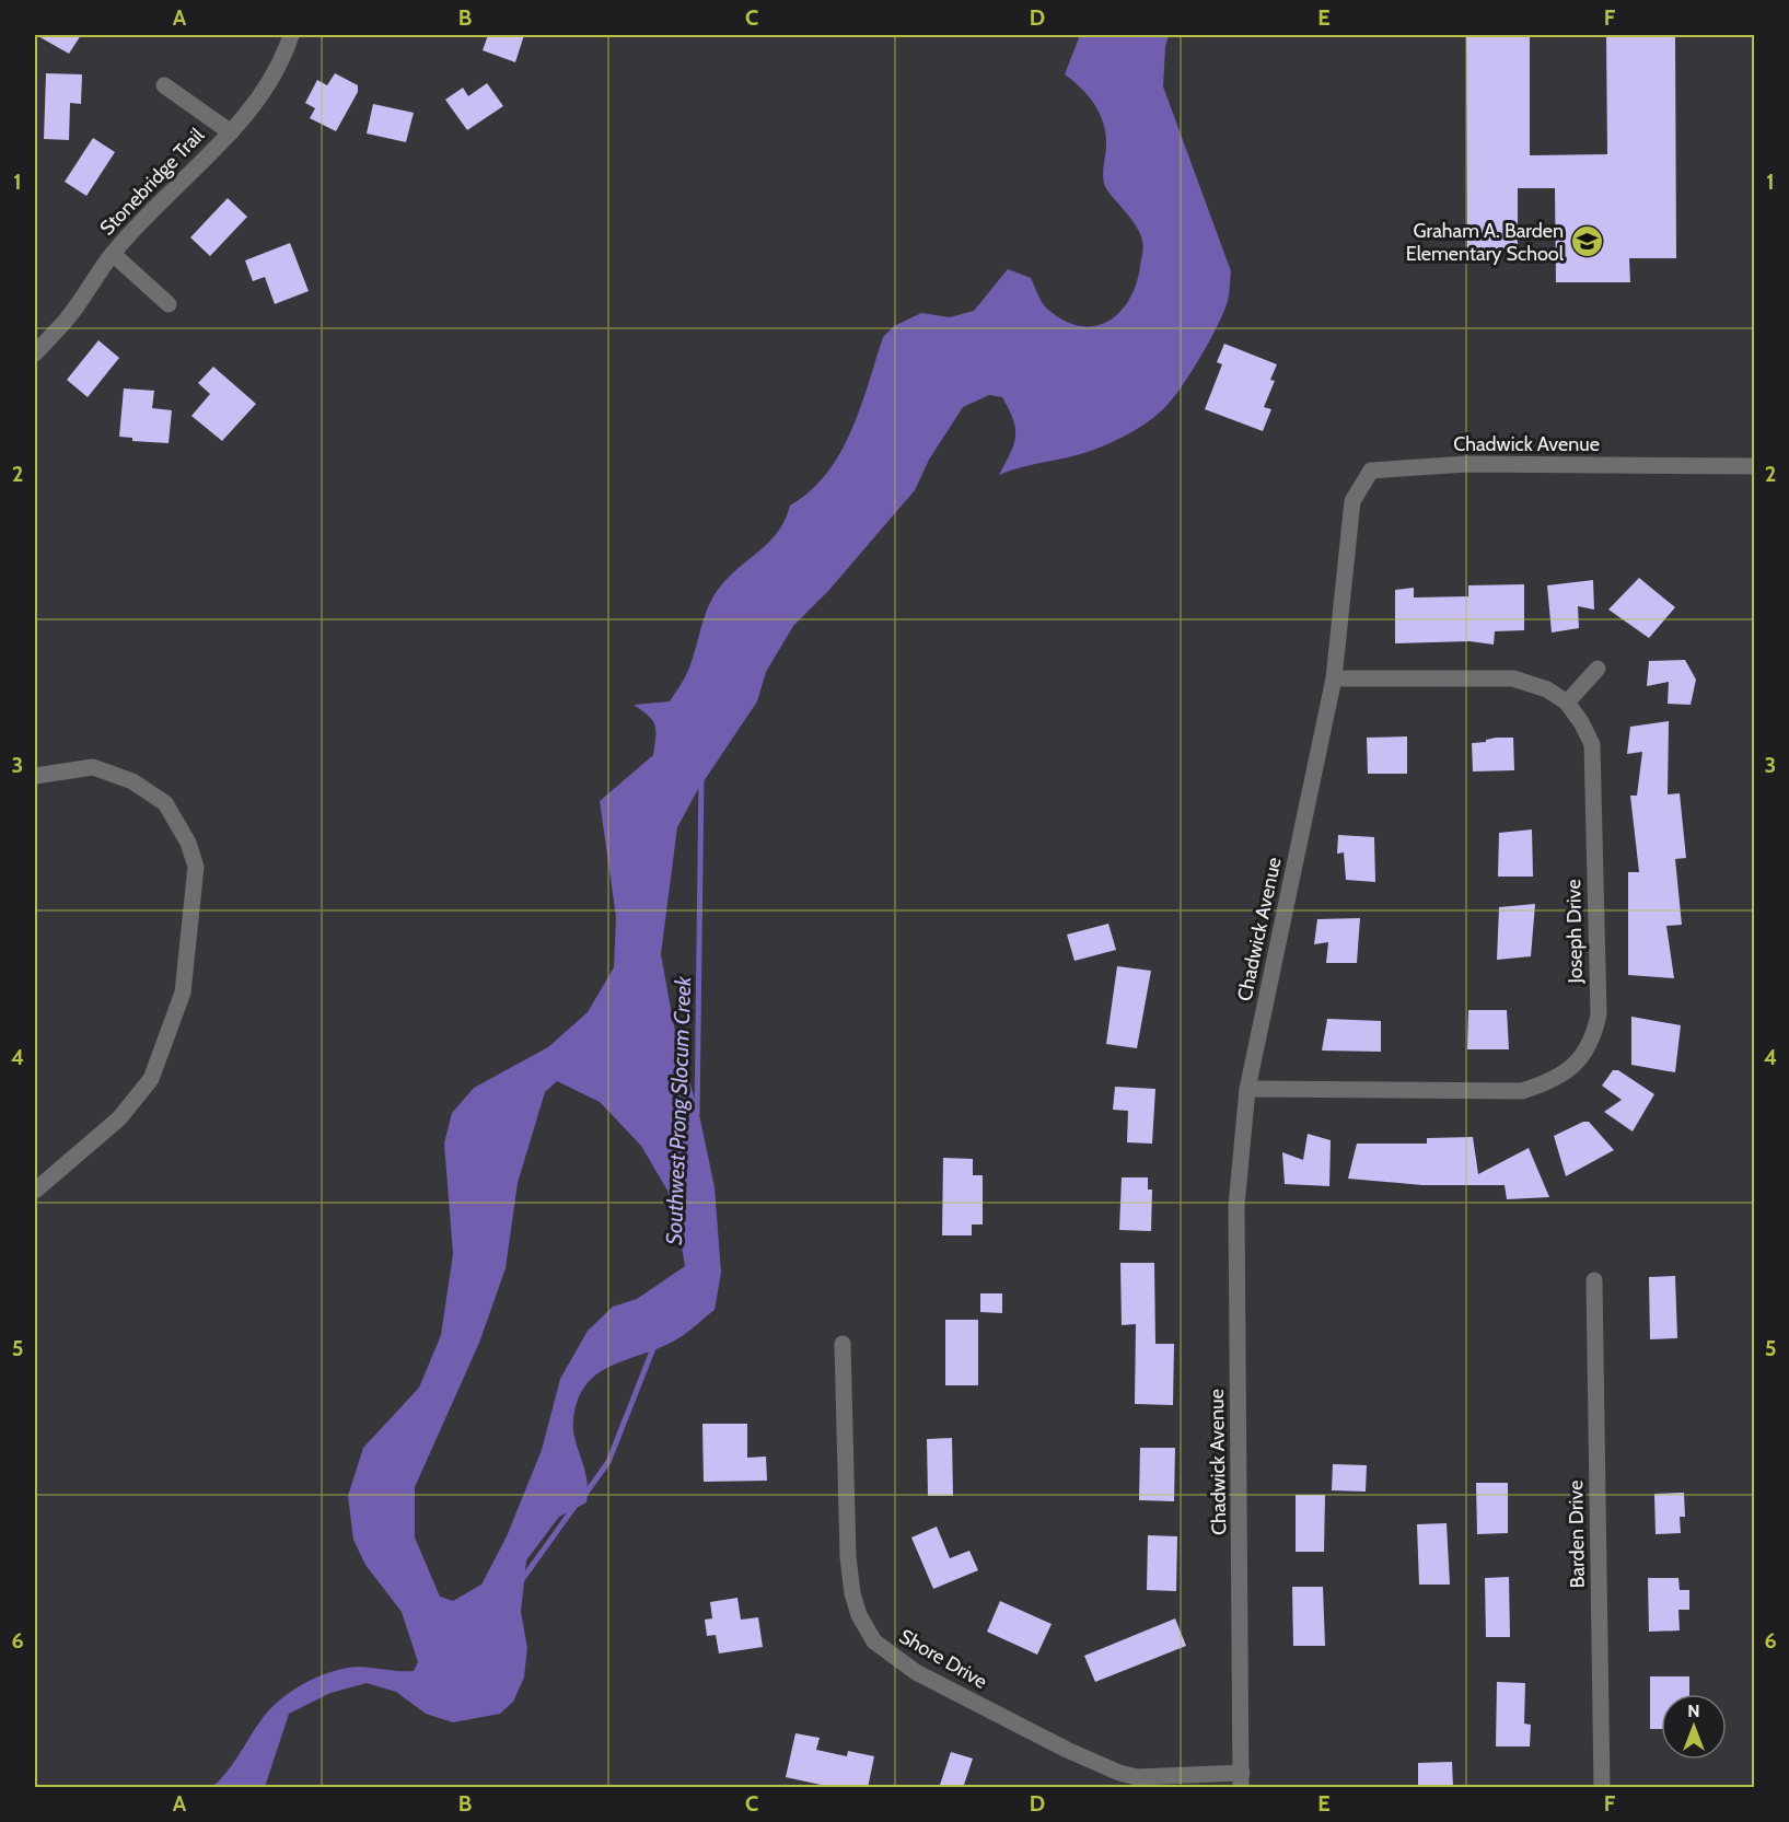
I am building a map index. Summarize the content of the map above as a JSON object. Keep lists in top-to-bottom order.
{
  "streets": {
    "street": [
      "Stonebridge Trail",
      "Chadwick Avenue",
      "Joseph Drive",
      "Barden Drive",
      "Shore Drive"
    ]
  },
  "crossings": [
    ["Chadwick Avenue", "Joseph Drive"],
    ["Chadwick Avenue", "Shore Drive"]
  ],
  "water": ["Southwest Prong Slocum Creek"],
  "places": {
    "school or university": ["Graham A. Barden Elementary School"]
  },
  "north": "top",
  "grid": {
    "columns": [
      "A",
      "B",
      "C",
      "D",
      "E",
      "F"
    ],
    "rows": [
      "1",
      "2",
      "3",
      "4",
      "5",
      "6"
    ]
  }
}
